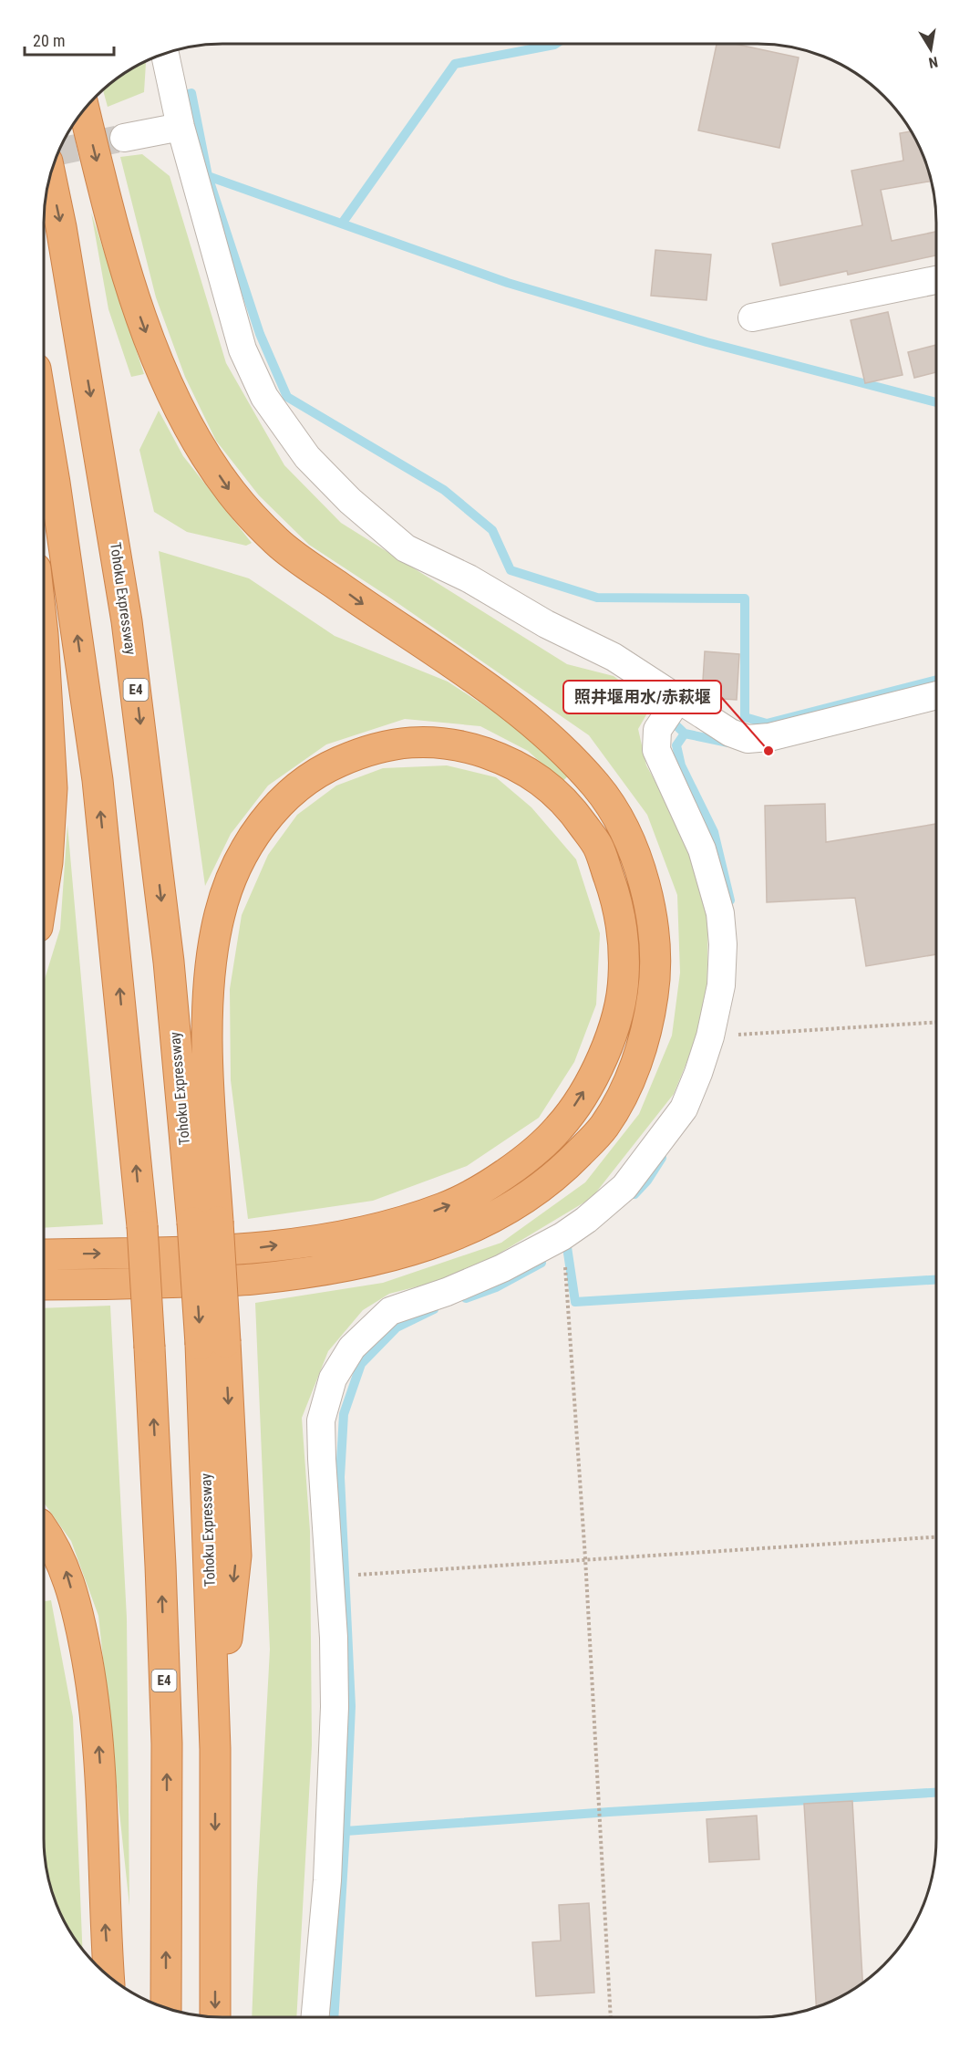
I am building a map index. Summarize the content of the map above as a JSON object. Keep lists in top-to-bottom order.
{
  "streets": {
    "highway": ["Tohoku Expressway", "E4"]
  },
  "places": ["照井堰用水/赤萩堰"],
  "scale_bar": "20 m",
  "north": "bottom"
}
